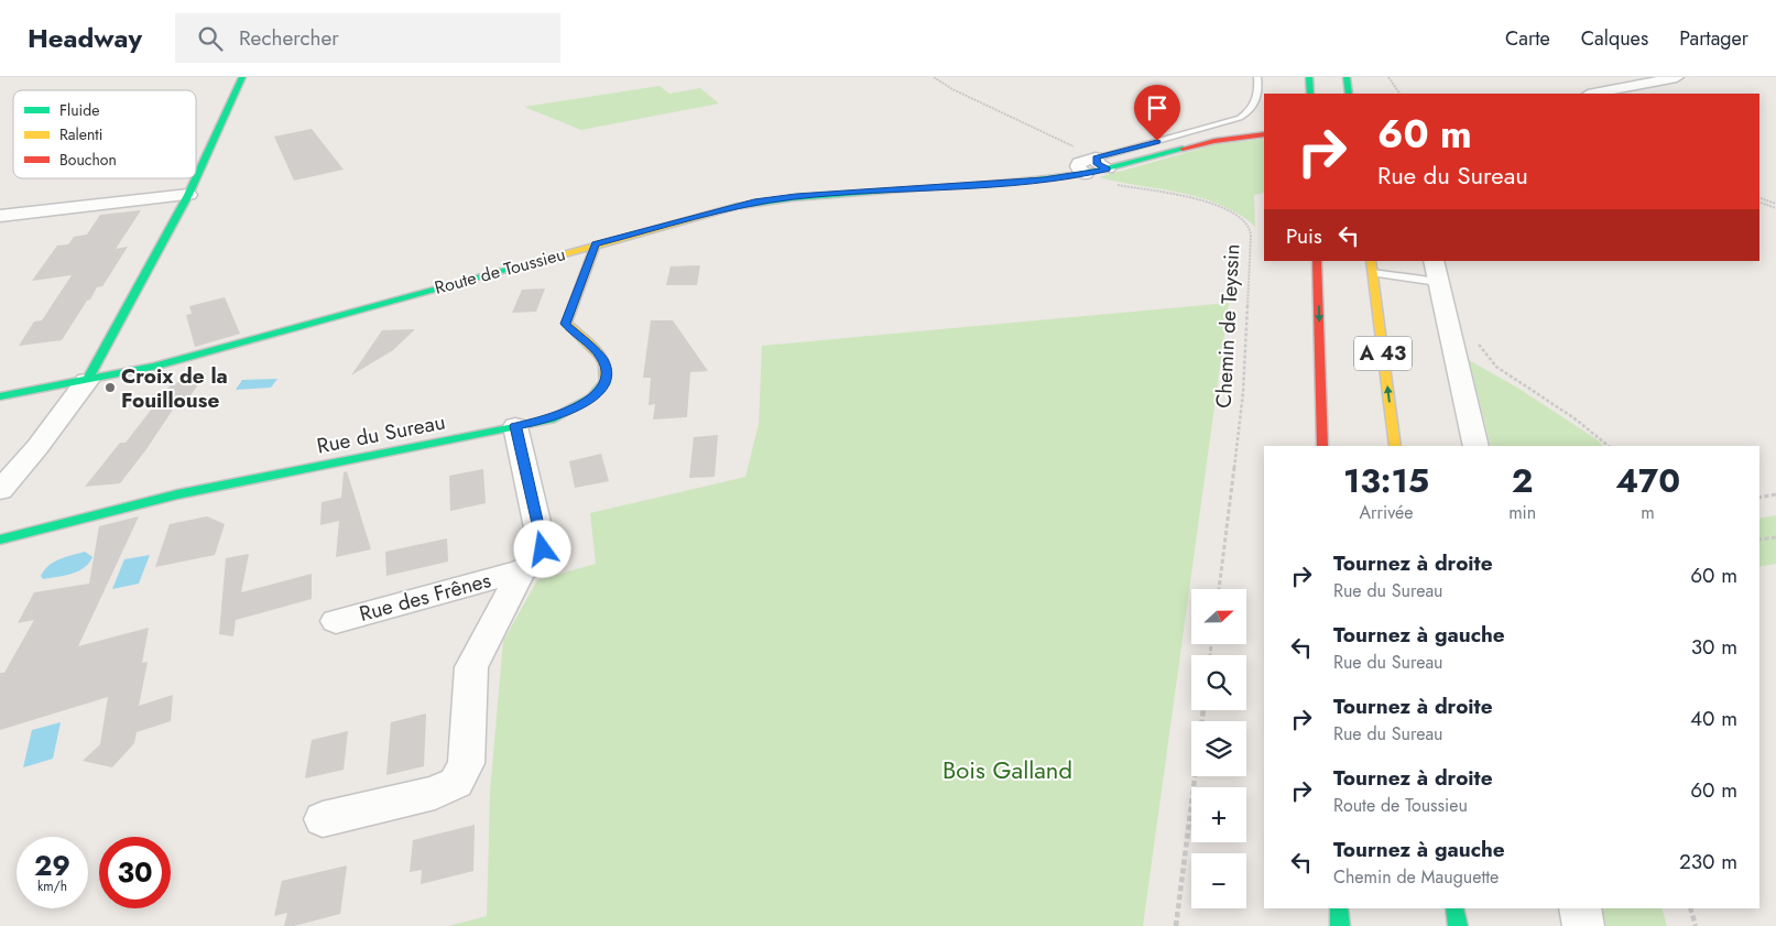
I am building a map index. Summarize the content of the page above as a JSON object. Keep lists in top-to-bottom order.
{
  "streets": {
    "main road": ["Route de Toussieu", "A 43", "Rue du Sureau"],
    "street": ["Rue des Frênes"],
    "path": ["Chemin de Teyssin"]
  },
  "crossings": [
    ["Route de Toussieu", "Chemin de Teyssin"],
    ["Route de Toussieu", "Rue du Sureau"],
    ["Rue du Sureau", "Rue des Frênes"]
  ],
  "parks": ["Bois Galland"],
  "places": ["Croix de la Fouillouse"],
  "legend": ["Fluide", "Ralenti", "Bouchon"],
  "north": "right",
  "page": {
    "header": "Headway",
    "search": "Rechercher",
    "nav": ["Carte", "Calques", "Partager"],
    "turn": ["60 m", "Rue du Sureau"],
    "then": "Puis",
    "eta": [
      "13:15",
      "Arrivée",
      "2",
      "min",
      "470",
      "m"
    ],
    "list": [
      {
        "name": "Tournez à droite",
        "note": "Rue du Sureau",
        "value": "60 m"
      },
      {
        "name": "Tournez à gauche",
        "note": "Rue du Sureau",
        "value": "30 m"
      },
      {
        "name": "Tournez à droite",
        "note": "Rue du Sureau",
        "value": "40 m"
      },
      {
        "name": "Tournez à droite",
        "note": "Route de Toussieu",
        "value": "60 m"
      },
      {
        "name": "Tournez à gauche",
        "note": "Chemin de Mauguette",
        "value": "230 m"
      }
    ],
    "map_buttons": ["+", "−"],
    "speed": "29 km/h",
    "limit": "30"
  }
}
